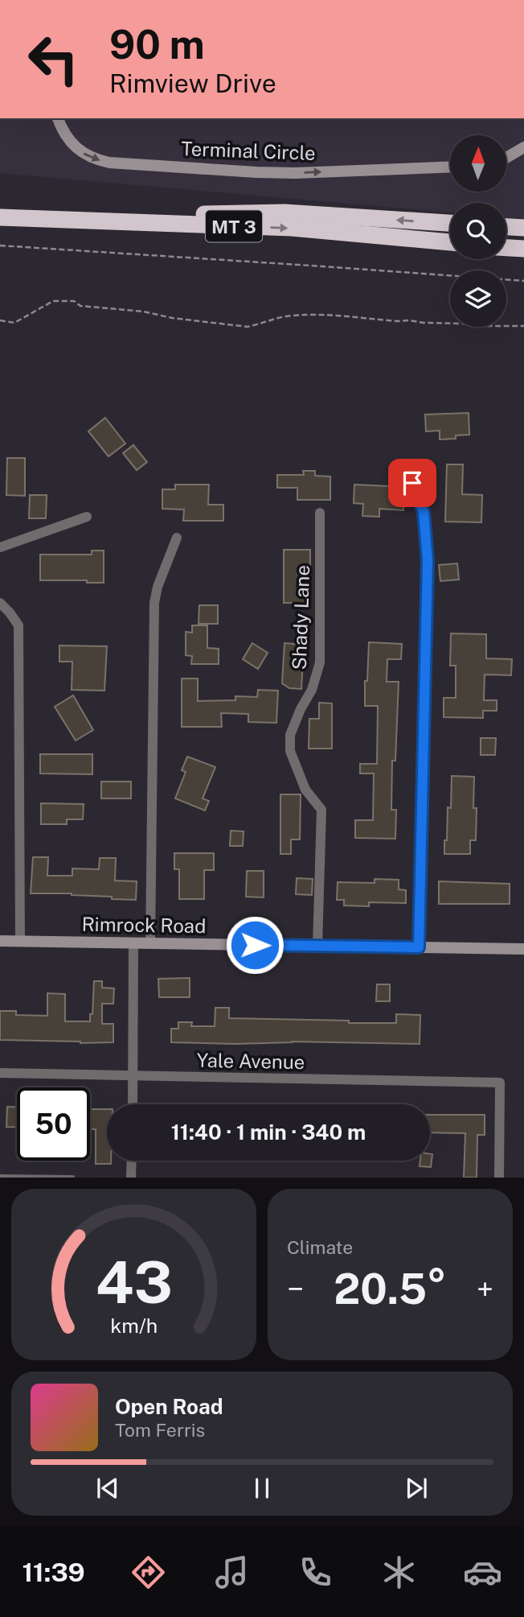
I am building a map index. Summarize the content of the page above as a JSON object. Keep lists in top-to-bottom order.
{
  "streets": {
    "highway": ["MT 3"],
    "main road": ["Terminal Circle", "Rimrock Road"],
    "street": ["Shady Lane", "Yale Avenue"]
  },
  "crossings": [
    ["Shady Lane", "Rimrock Road"]
  ],
  "one_way": ["Terminal Circle"],
  "north": "top",
  "page": {
    "turn": ["90 m", "Rimview Drive"],
    "limit": "50",
    "trip": "11:40 · 1 min · 340 m",
    "tile": "Climate",
    "heat": ["−", "20.5°", "+"],
    "song": ["Open Road", "Tom Ferris"],
    "tabs": "11:39",
    "gauge": ["43", "km/h"]
  }
}
